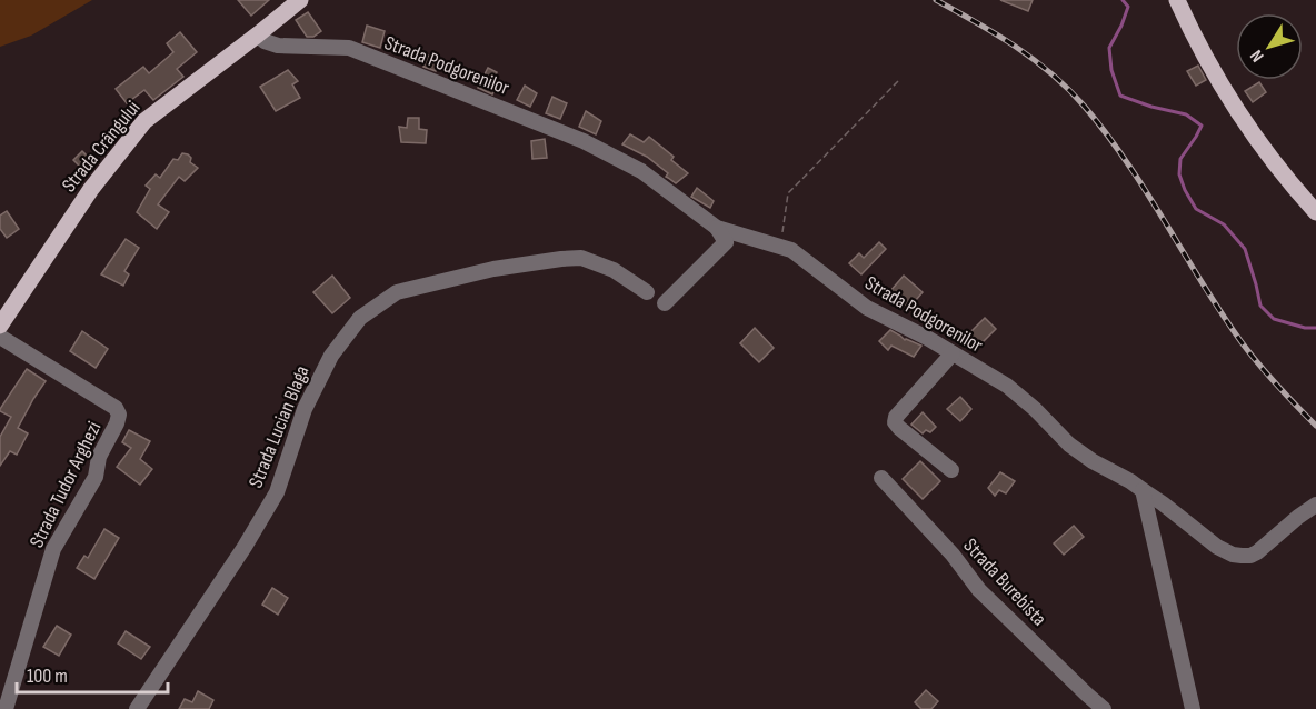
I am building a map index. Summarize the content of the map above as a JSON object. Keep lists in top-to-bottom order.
{
  "streets": {
    "main road": ["Strada Crângului"],
    "street": [
      "Strada Podgorenilor",
      "Strada Lucian Blaga",
      "Strada Tudor Arghezi",
      "Strada Burebista"
    ]
  },
  "crossings": [
    ["Strada Podgorenilor", "Strada Crângului"]
  ],
  "scale_bar": "100 m",
  "north": "bottom left"
}
